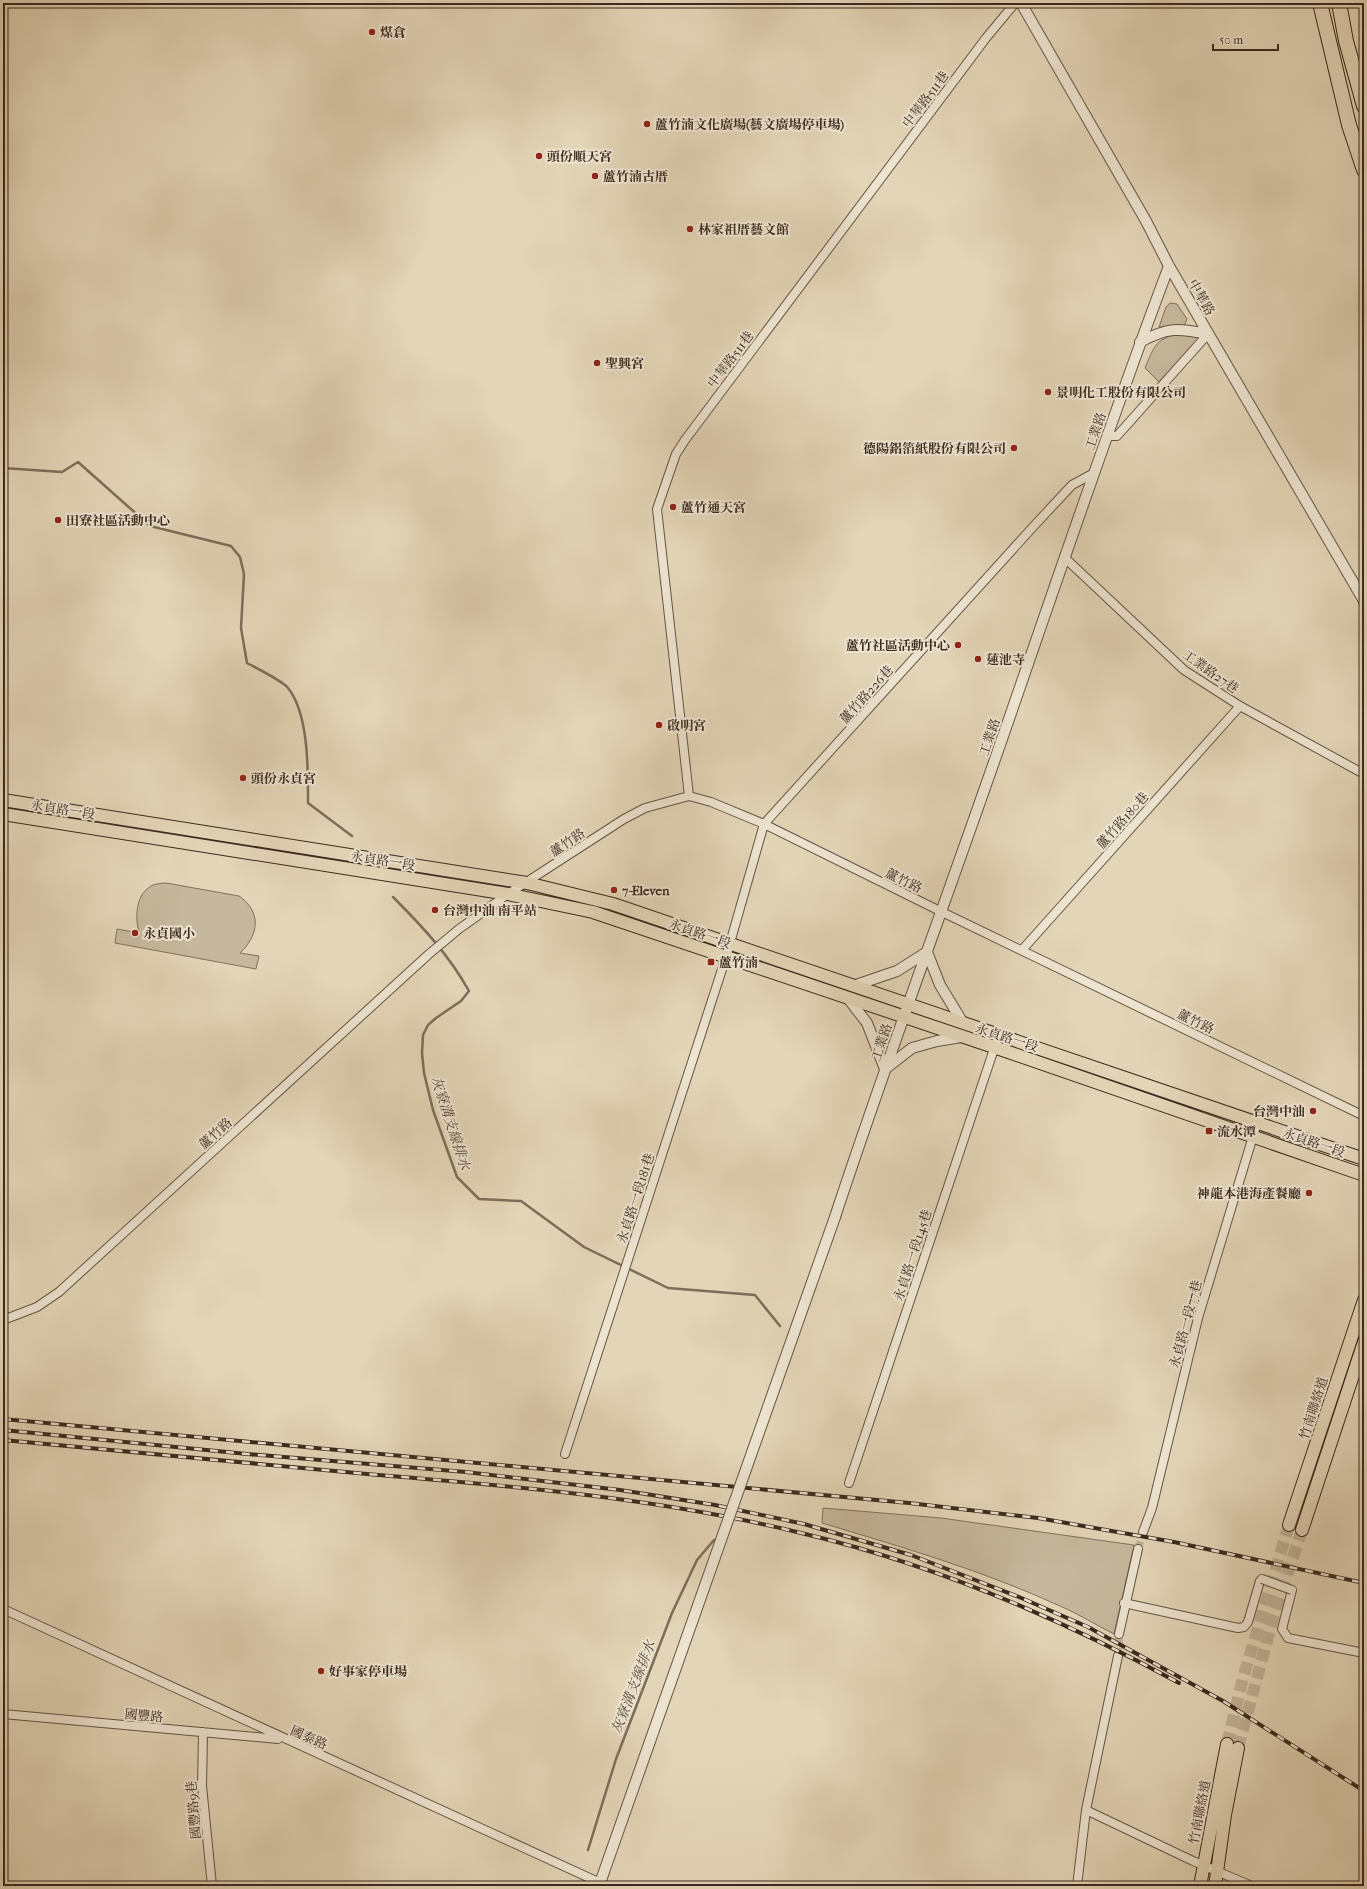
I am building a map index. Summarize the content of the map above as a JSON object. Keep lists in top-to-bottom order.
{
  "streets": {
    "main road": ["永貞路一段", "竹南聯絡道"],
    "street": [
      "中華路511巷",
      "中華路",
      "工業路",
      "工業路27巷",
      "蘆竹路226巷",
      "蘆竹路180巷",
      "蘆竹路",
      "永貞路一段181巷",
      "永貞路一段145巷",
      "永貞路一段77巷",
      "國豐路",
      "國泰路",
      "國豐路9巷"
    ]
  },
  "crossings": [
    ["中華路511巷", "蘆竹路"],
    ["中華路", "工業路"],
    ["工業路", "工業路27巷"],
    ["工業路", "蘆竹路226巷"],
    ["工業路", "永貞路一段"],
    ["工業路", "蘆竹路"],
    ["工業路", "國泰路"],
    ["工業路27巷", "蘆竹路180巷"],
    ["蘆竹路226巷", "永貞路一段"],
    ["蘆竹路226巷", "蘆竹路"],
    ["蘆竹路226巷", "永貞路一段181巷"],
    ["永貞路一段", "蘆竹路"],
    ["永貞路一段", "永貞路一段181巷"],
    ["永貞路一段", "永貞路一段145巷"],
    ["永貞路一段", "永貞路一段77巷"],
    ["蘆竹路180巷", "蘆竹路"],
    ["國豐路", "國泰路"],
    ["國豐路", "國豐路9巷"]
  ],
  "water": ["灰寮溝支線排水"],
  "places": {
    "other": [
      "煤倉",
      "蘆竹湳文化廣場(藝文廣場停車場)",
      "頭份順天宮",
      "蘆竹湳古厝",
      "林家祖厝藝文館",
      "聖興宮",
      "景明化工股份有限公司",
      "德陽鋁箔紙股份有限公司",
      "蘆竹通天宮",
      "田寮社區活動中心",
      "蘆竹社區活動中心",
      "蓮池寺",
      "啟明宮",
      "頭份永貞宮",
      "7-Eleven",
      "台灣中油 南平站",
      "永貞國小",
      "台灣中油",
      "神龍本港海產餐廳",
      "好事家停車場"
    ],
    "transit": ["蘆竹湳", "流水潭"]
  },
  "scale_bar": "50 m"
}
